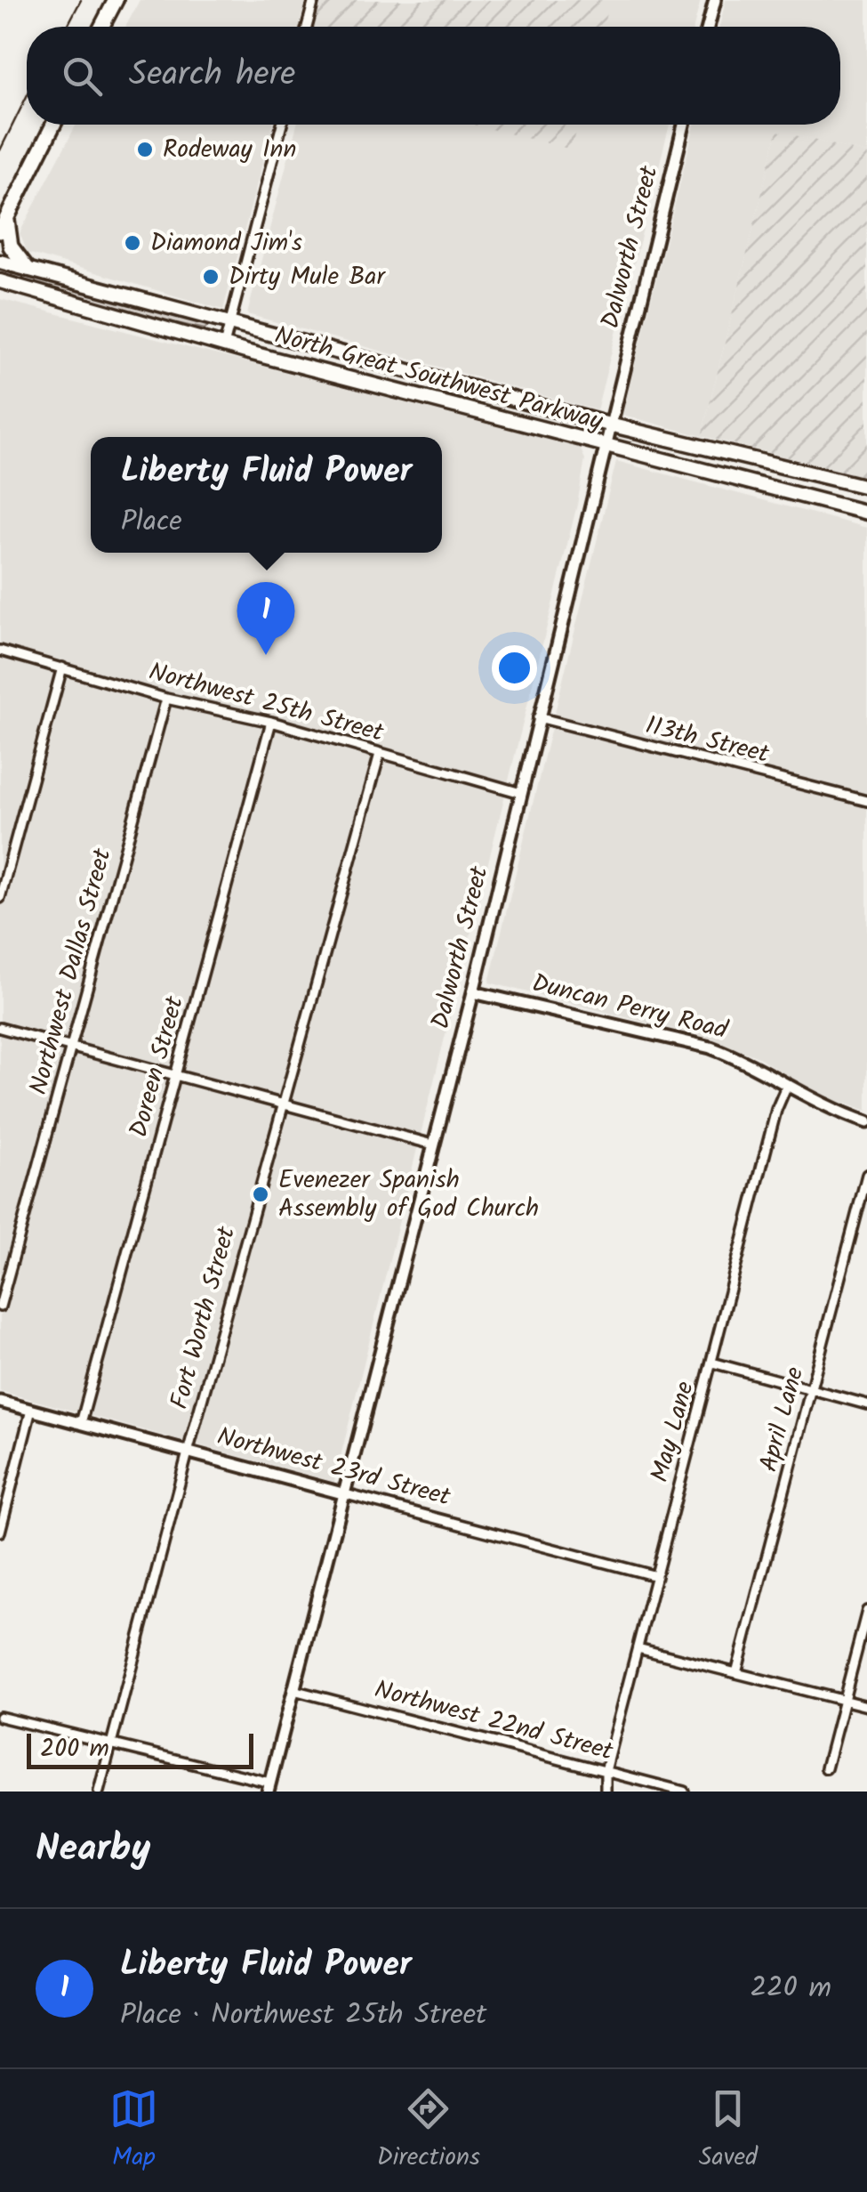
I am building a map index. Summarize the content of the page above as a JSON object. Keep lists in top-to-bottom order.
{
  "streets": {
    "main road": ["North Great Southwest Parkway"],
    "street": [
      "Dalworth Street",
      "Northwest 25th Street",
      "113th Street",
      "Northwest Dallas Street",
      "Duncan Perry Road",
      "Doreen Street",
      "Fort Worth Street",
      "April Lane",
      "May Lane",
      "Northwest 23rd Street",
      "Northwest 22nd Street"
    ]
  },
  "crossings": [
    ["Dalworth Street", "North Great Southwest Parkway"],
    ["Dalworth Street", "Northwest 25th Street"],
    ["Dalworth Street", "113th Street"],
    ["Dalworth Street", "Duncan Perry Road"],
    ["Dalworth Street", "Northwest 23rd Street"],
    ["Dalworth Street", "Northwest 22nd Street"],
    ["Northwest 25th Street", "Northwest Dallas Street"],
    ["Northwest 25th Street", "Doreen Street"],
    ["Northwest 25th Street", "Fort Worth Street"],
    ["Duncan Perry Road", "May Lane"],
    ["Doreen Street", "Northwest 23rd Street"],
    ["Fort Worth Street", "Northwest 23rd Street"],
    ["May Lane", "Northwest 23rd Street"],
    ["May Lane", "Northwest 22nd Street"]
  ],
  "places": [
    "Rodeway Inn",
    "Diamond Jim's",
    "Dirty Mule Bar",
    "Evenezer Spanish Assembly of God Church"
  ],
  "scale_bar": "200 m",
  "page": {
    "search": "Search here",
    "popup": ["Liberty Fluid Power", "Place"],
    "pins": "1",
    "scale": "200 m",
    "heading": "Nearby",
    "list": [
      {
        "mark": "1",
        "name": "Liberty Fluid Power",
        "note": "Place · Northwest 25th Street",
        "value": "220 m"
      }
    ],
    "nav": ["Map", "Directions", "Saved"]
  }
}
